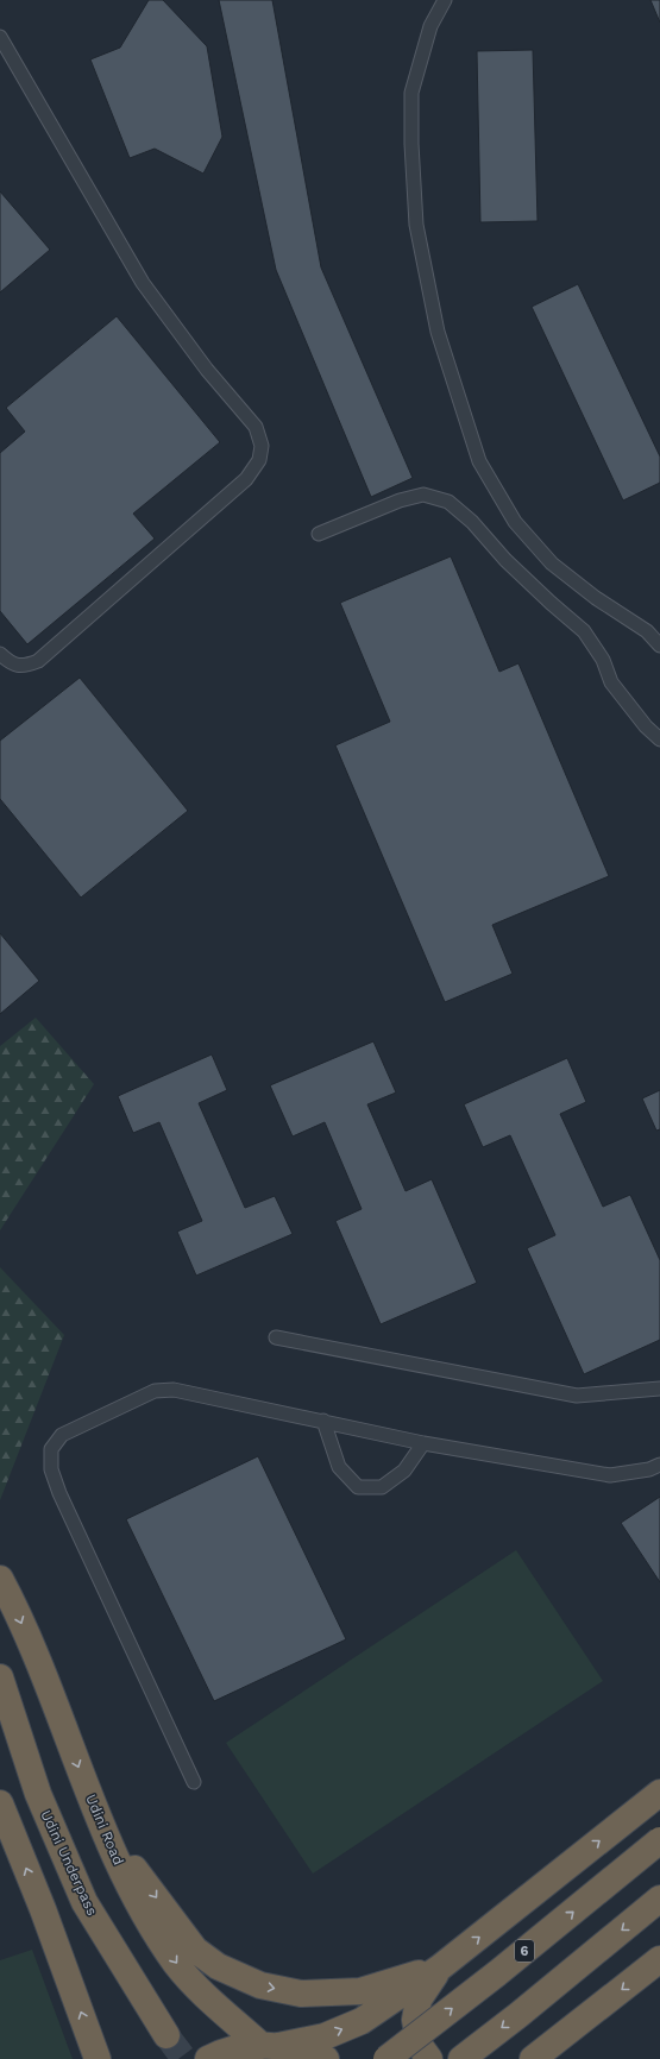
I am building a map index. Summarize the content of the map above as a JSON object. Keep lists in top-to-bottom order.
{
  "streets": {
    "highway": ["Udini Road", "Udini Underpass", "6"]
  }
}
